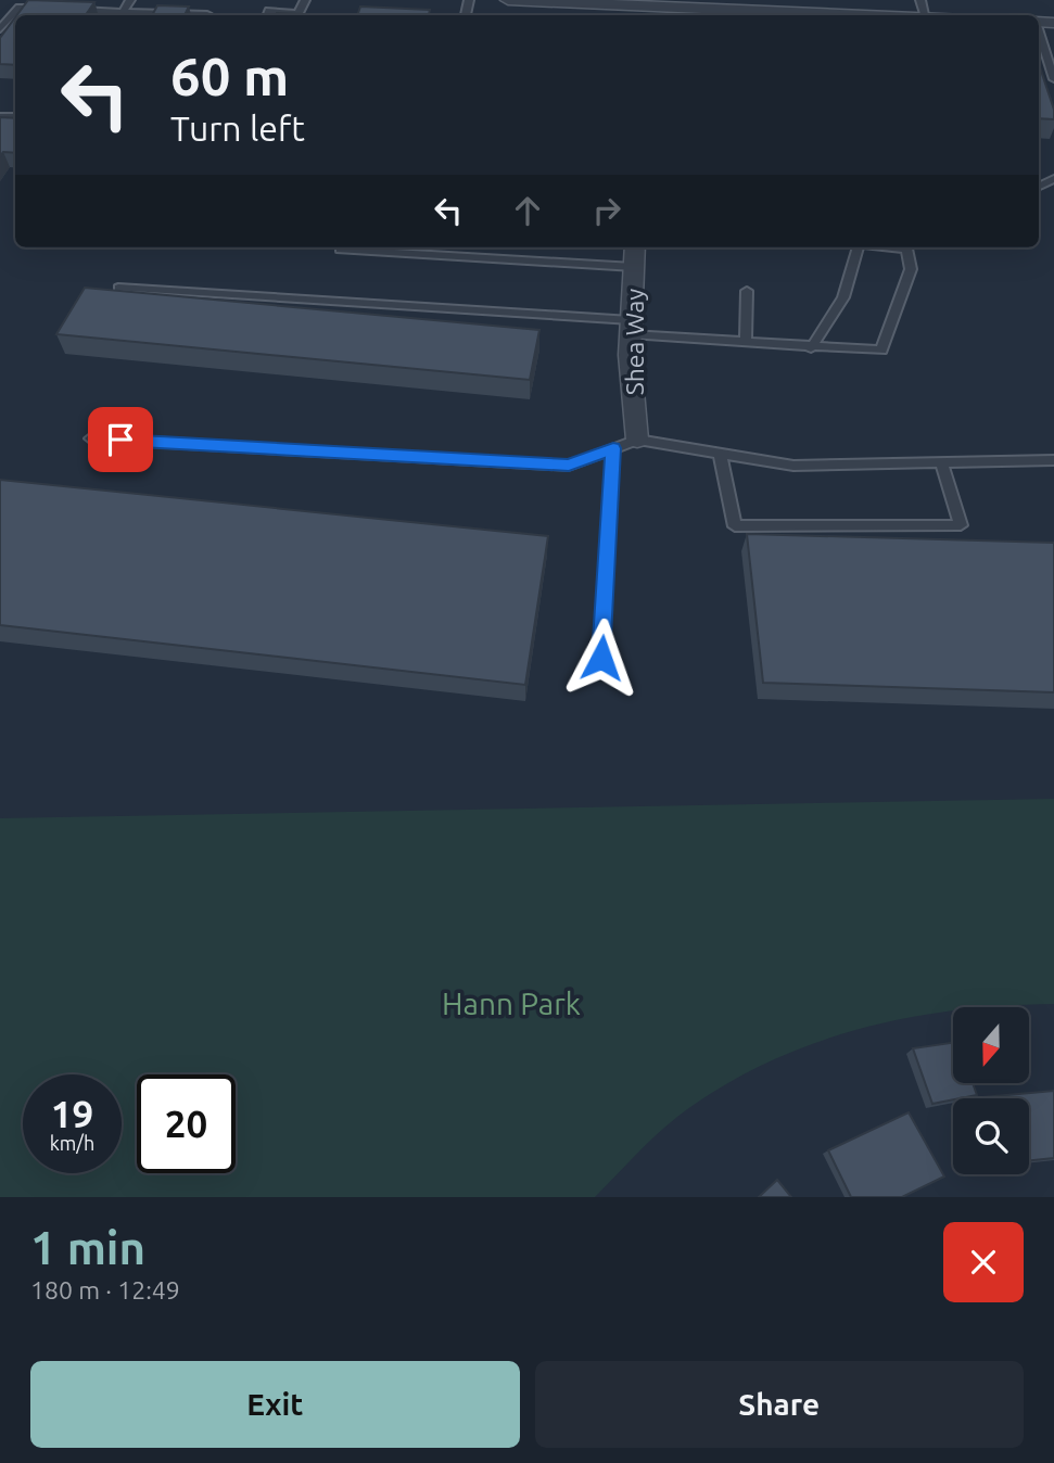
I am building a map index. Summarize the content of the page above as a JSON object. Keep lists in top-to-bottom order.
{
  "streets": {
    "street": ["Shea Way"]
  },
  "parks": ["Hann Park"],
  "north": "bottom",
  "page": {
    "turn": ["60 m", "Turn left"],
    "speed": "19 km/h",
    "limit": "20",
    "heading": ["1 min", "180 m · 12:49"],
    "buttons": ["Exit", "Share"]
  }
}
